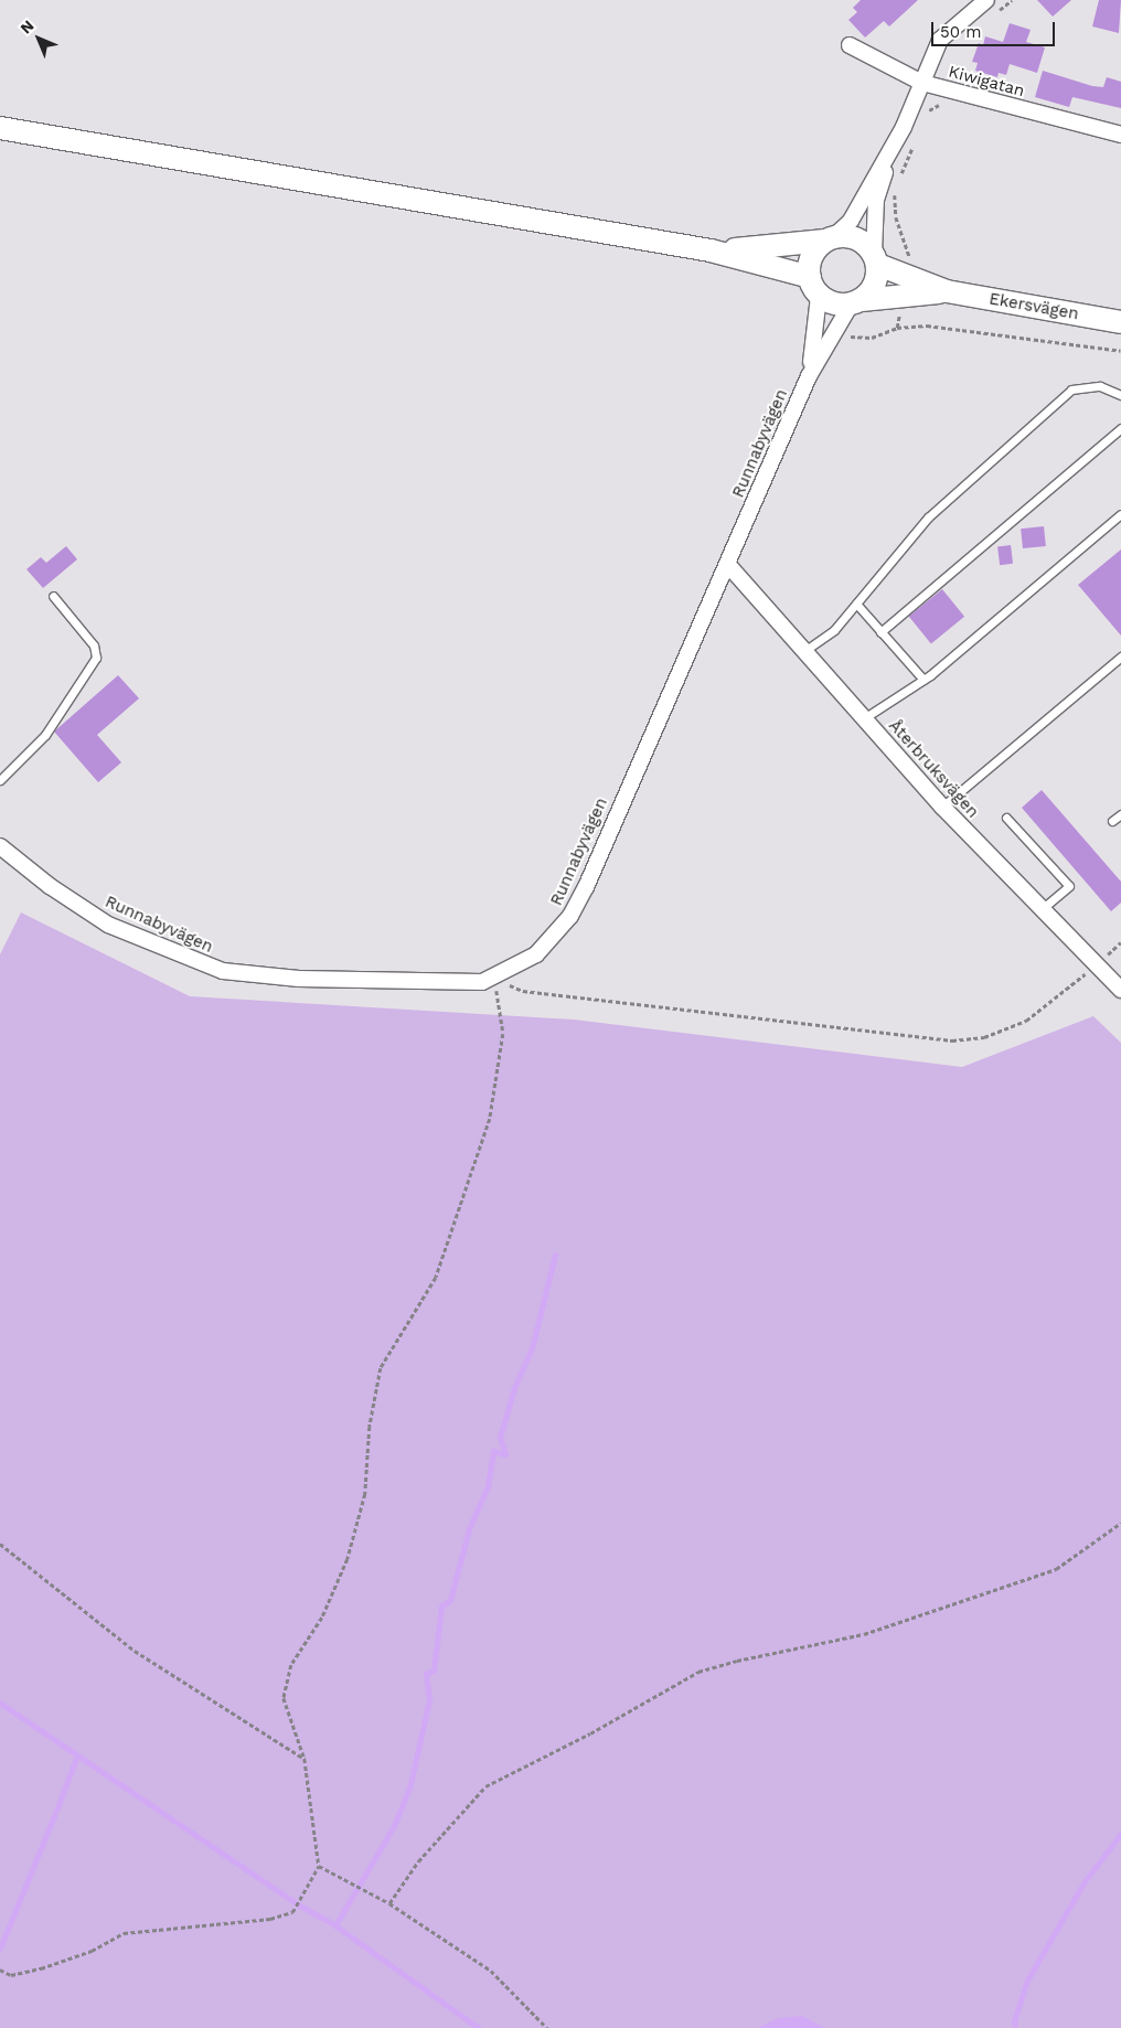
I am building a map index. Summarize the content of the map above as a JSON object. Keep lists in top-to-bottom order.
{
  "streets": {
    "main road": ["Ekersvägen"],
    "street": ["Kiwigatan", "Runnabyvägen", "Återbruksvägen"]
  },
  "crossings": [
    ["Ekersvägen", "Runnabyvägen"],
    ["Runnabyvägen", "Återbruksvägen"]
  ],
  "scale_bar": "50 m",
  "north": "top left"
}
